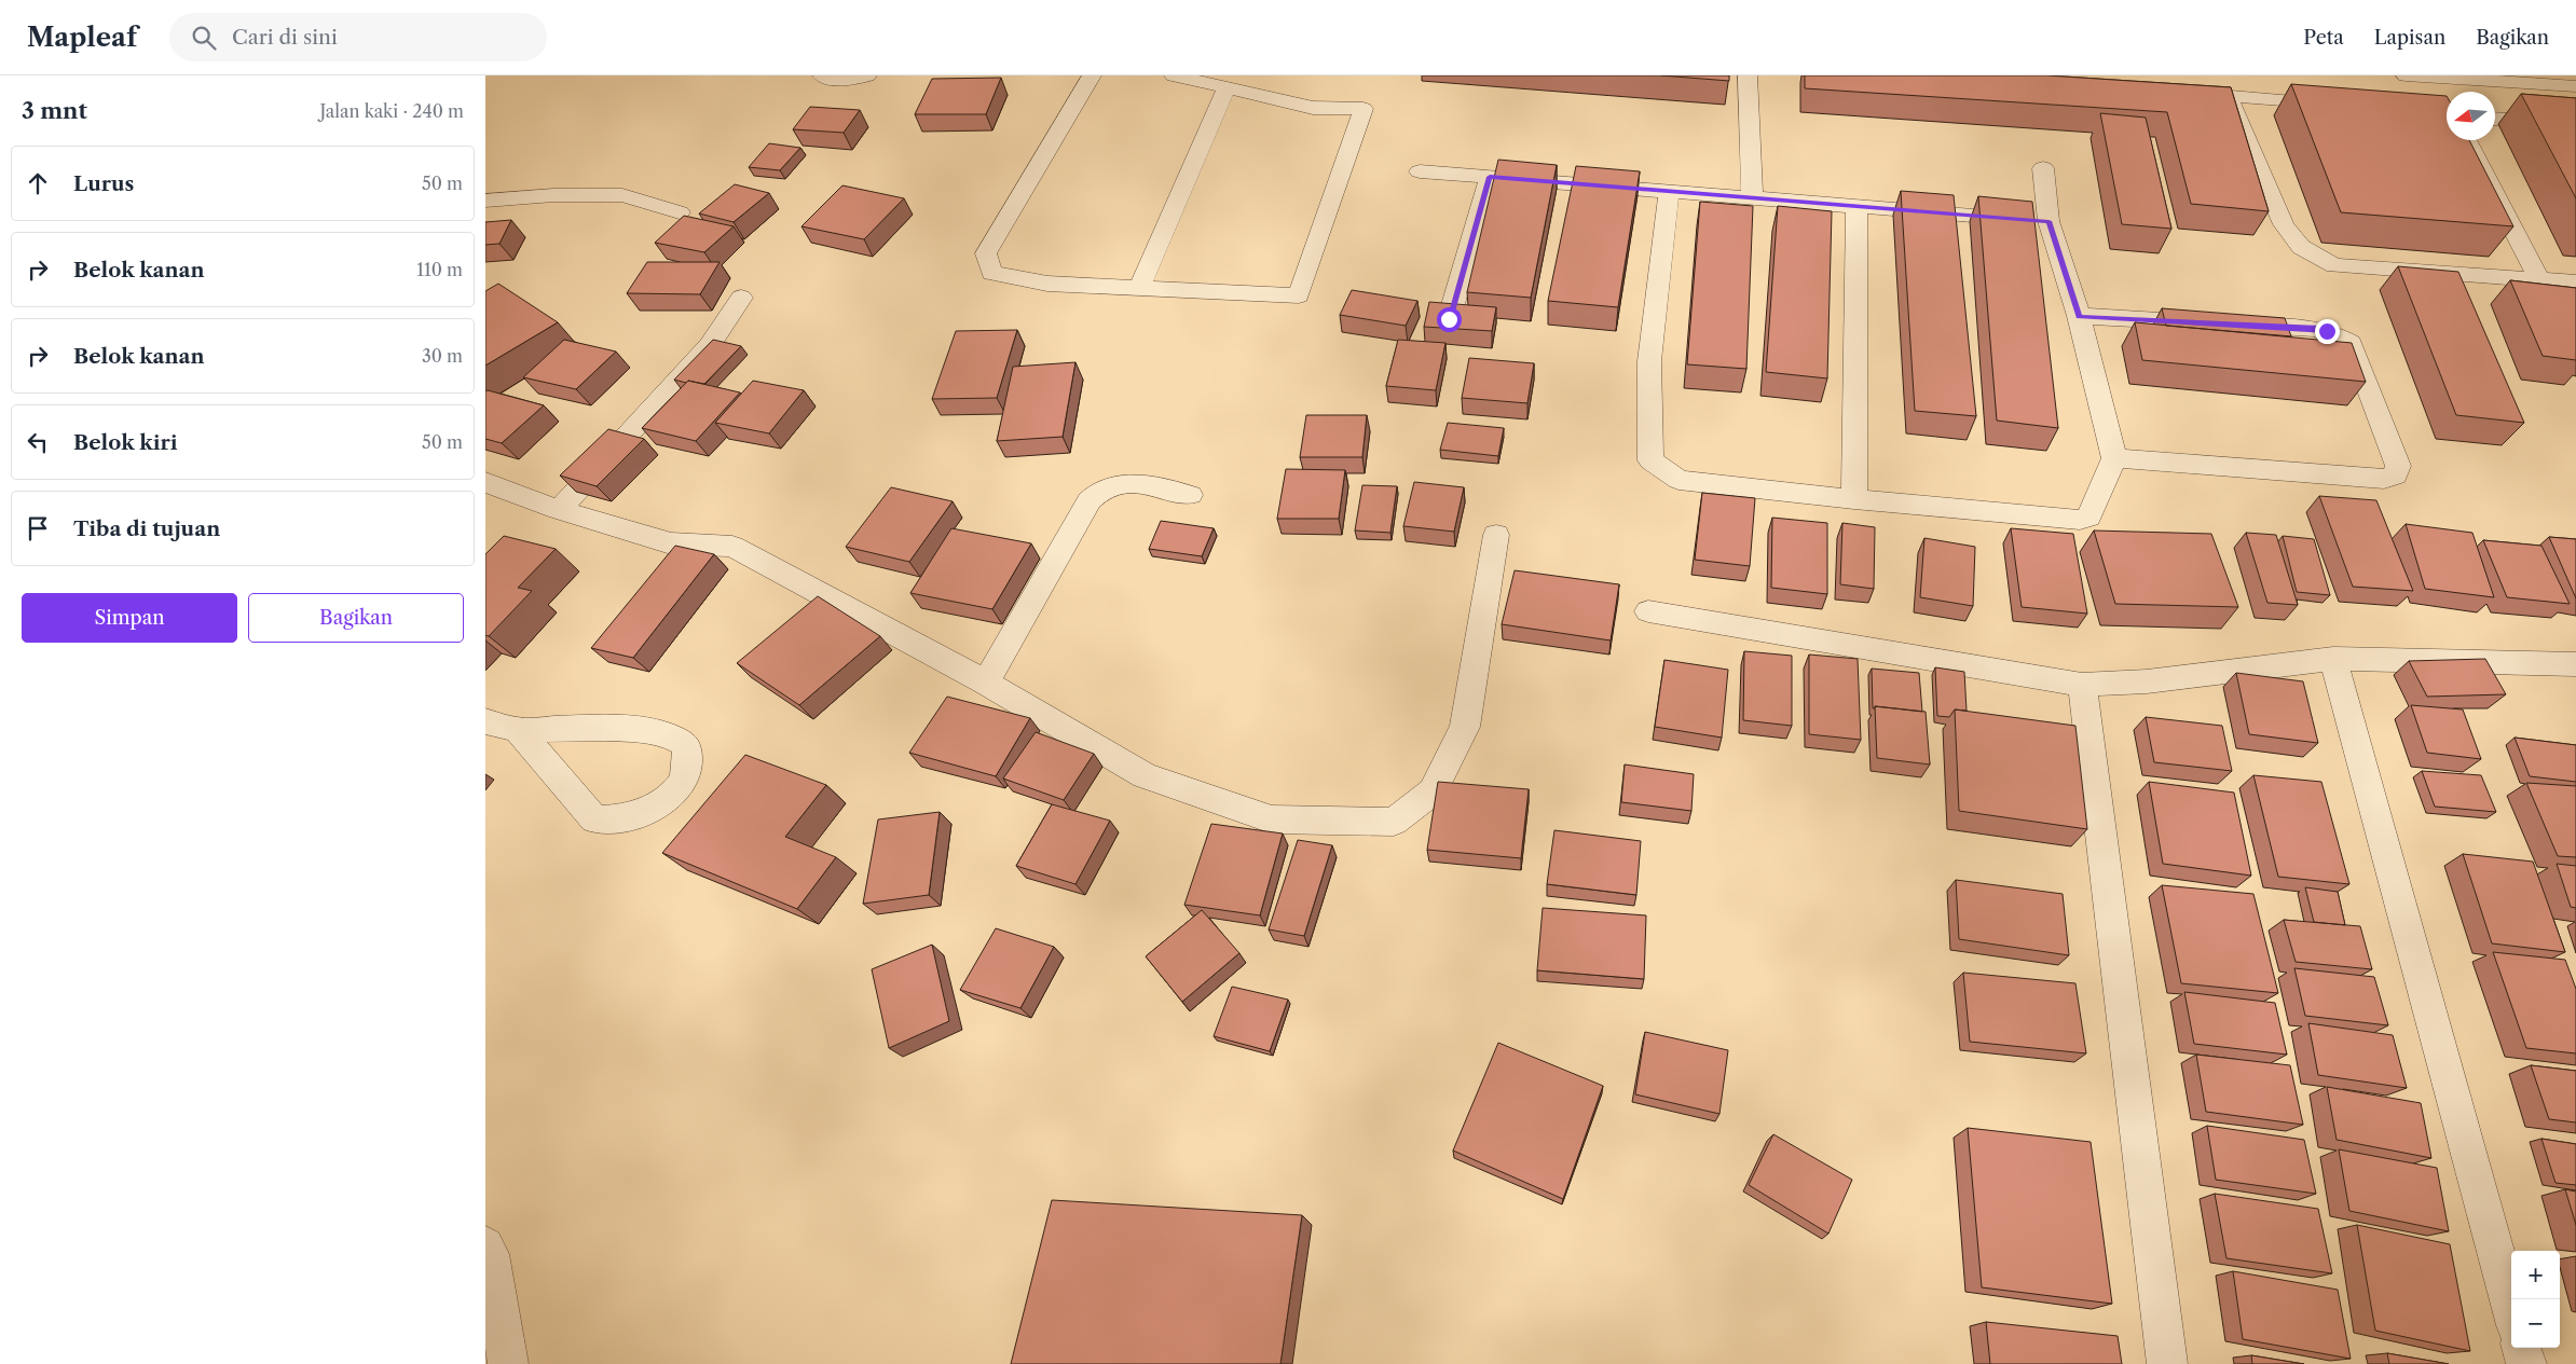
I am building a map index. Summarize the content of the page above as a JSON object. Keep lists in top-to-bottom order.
{
  "north": "left",
  "page": {
    "header": "Mapleaf",
    "search": "Cari di sini",
    "nav": ["Peta", "Lapisan", "Bagikan"],
    "heading": ["3 mnt", "Jalan kaki · 240 m"],
    "list": [
      ["Lurus", "50 m"],
      ["Belok kanan", "110 m"],
      ["Belok kanan", "30 m"],
      ["Belok kiri", "50 m"],
      "Tiba di tujuan"
    ],
    "buttons": ["Simpan", "Bagikan"],
    "map_buttons": ["+", "−"]
  }
}
